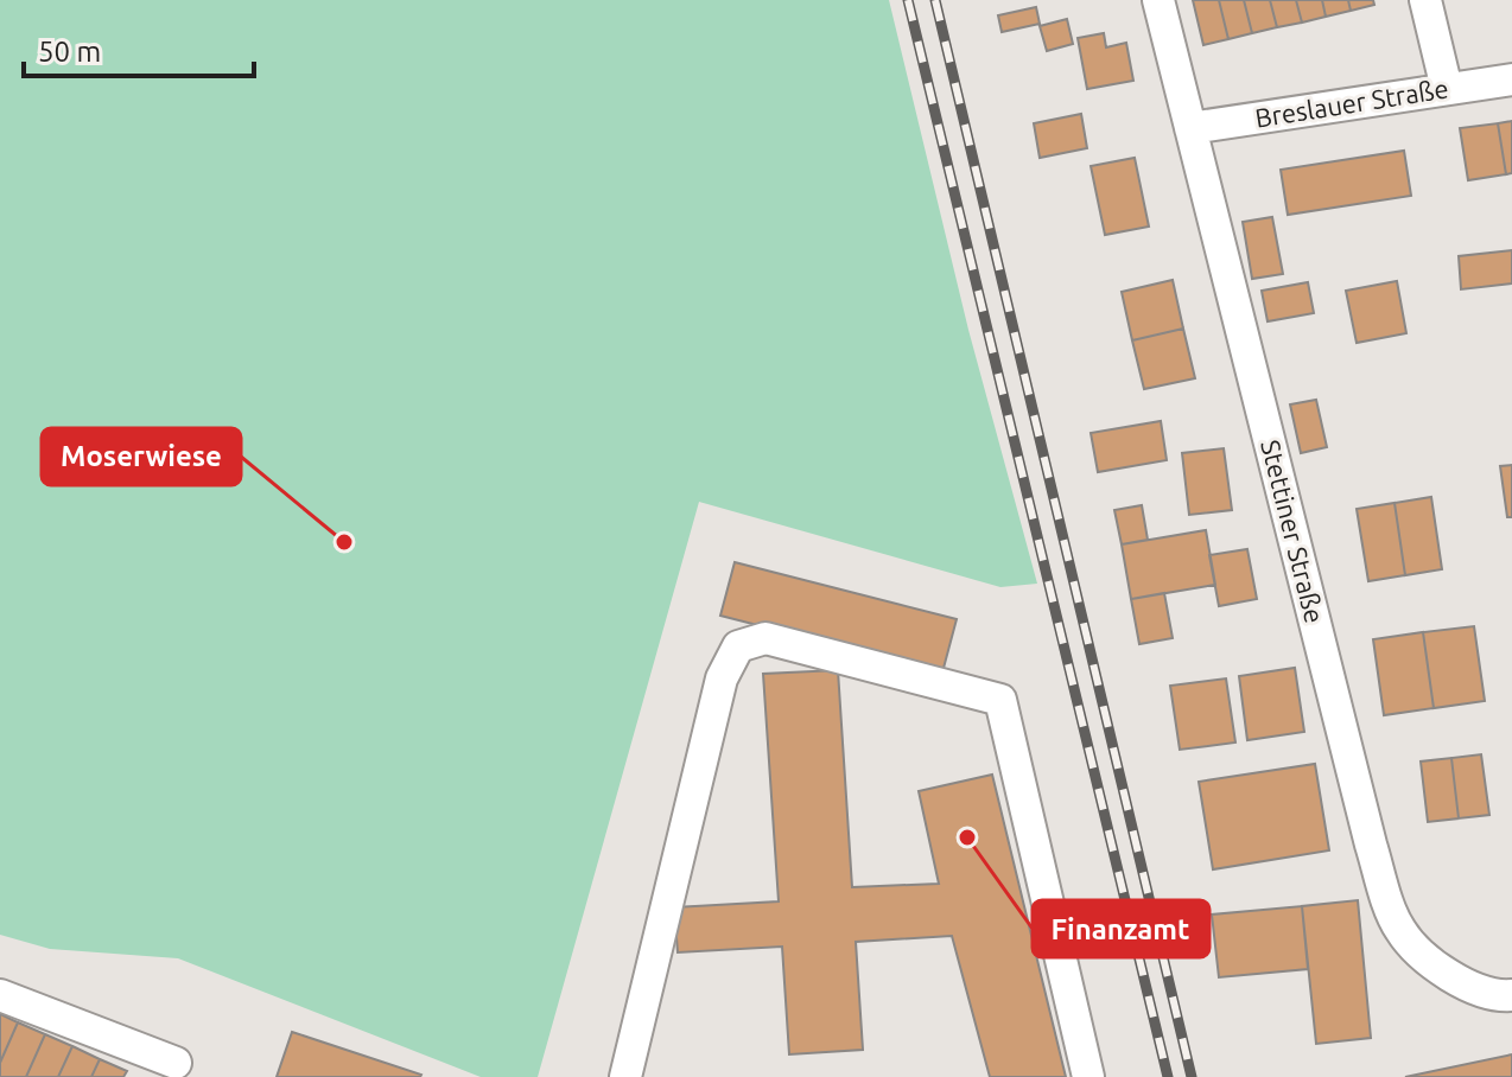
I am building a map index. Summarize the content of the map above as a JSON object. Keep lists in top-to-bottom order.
{
  "streets": {
    "street": ["Breslauer Straße", "Stettiner Straße"]
  },
  "crossings": [
    ["Breslauer Straße", "Stettiner Straße"]
  ],
  "places": ["Moserwiese", "Finanzamt"],
  "scale_bar": "50 m"
}
